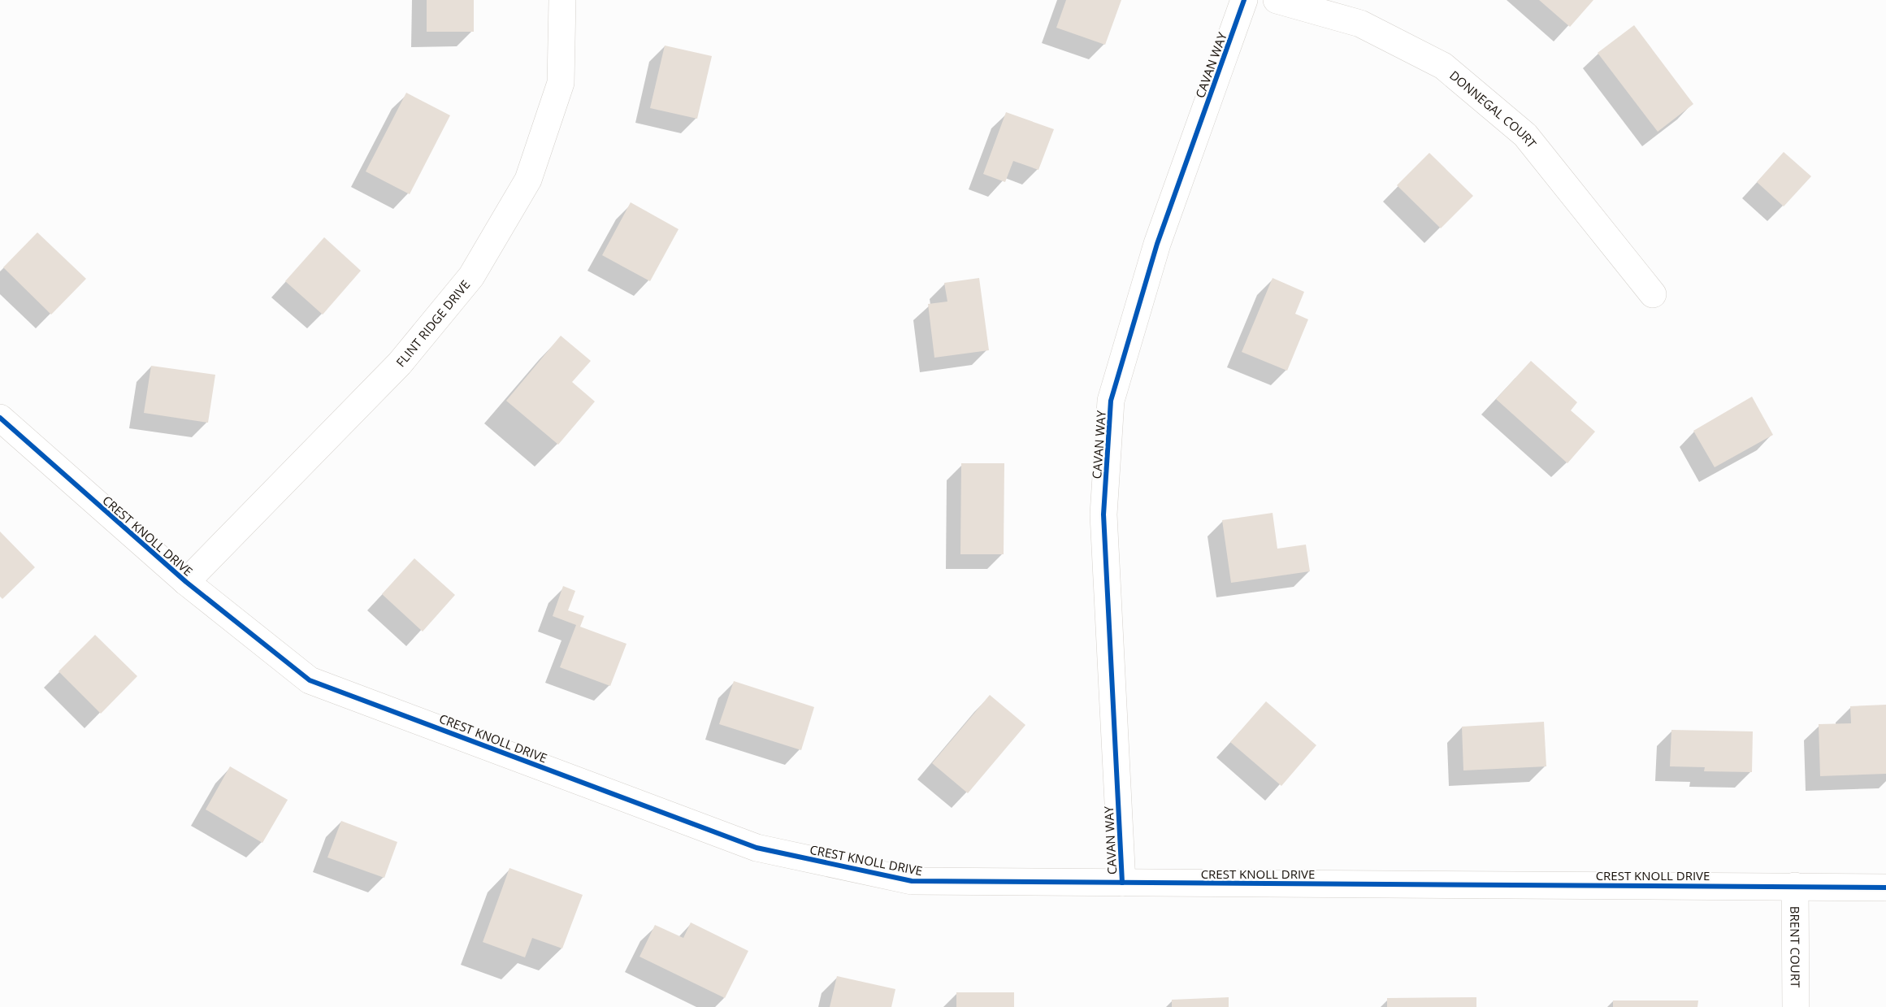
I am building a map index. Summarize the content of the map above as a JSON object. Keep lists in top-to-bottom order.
{
  "streets": {
    "street": [
      "CAVAN WAY",
      "DONNEGAL COURT",
      "FLINT RIDGE DRIVE",
      "CREST KNOLL DRIVE",
      "BRENT COURT"
    ]
  },
  "crossings": [
    ["CAVAN WAY", "CREST KNOLL DRIVE"],
    ["FLINT RIDGE DRIVE", "CREST KNOLL DRIVE"],
    ["CREST KNOLL DRIVE", "BRENT COURT"]
  ]
}
